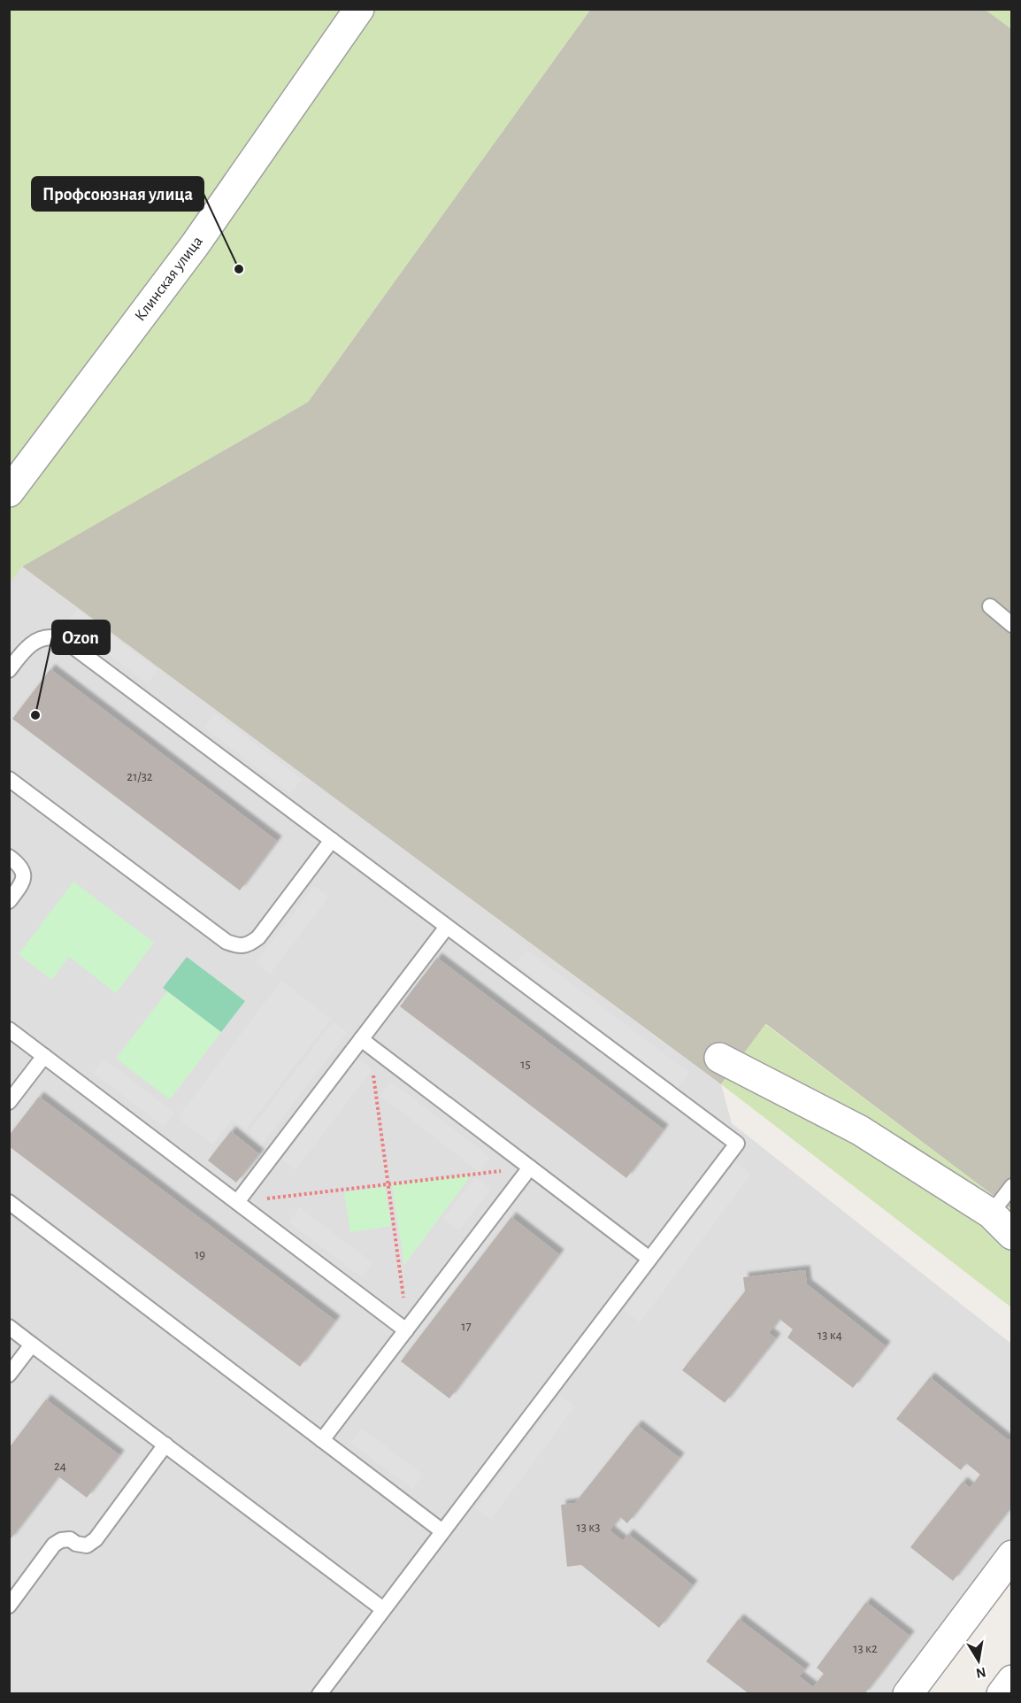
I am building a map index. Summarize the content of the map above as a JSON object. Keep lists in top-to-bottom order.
{
  "streets": {
    "street": ["Клинская улица"]
  },
  "places": ["Профсоюзная улица", "Ozon"],
  "house_numbers": [
    "21/32",
    "15",
    "19",
    "17",
    "13 к4",
    "24",
    "13 к3",
    "13 к2"
  ],
  "north": "bottom"
}
